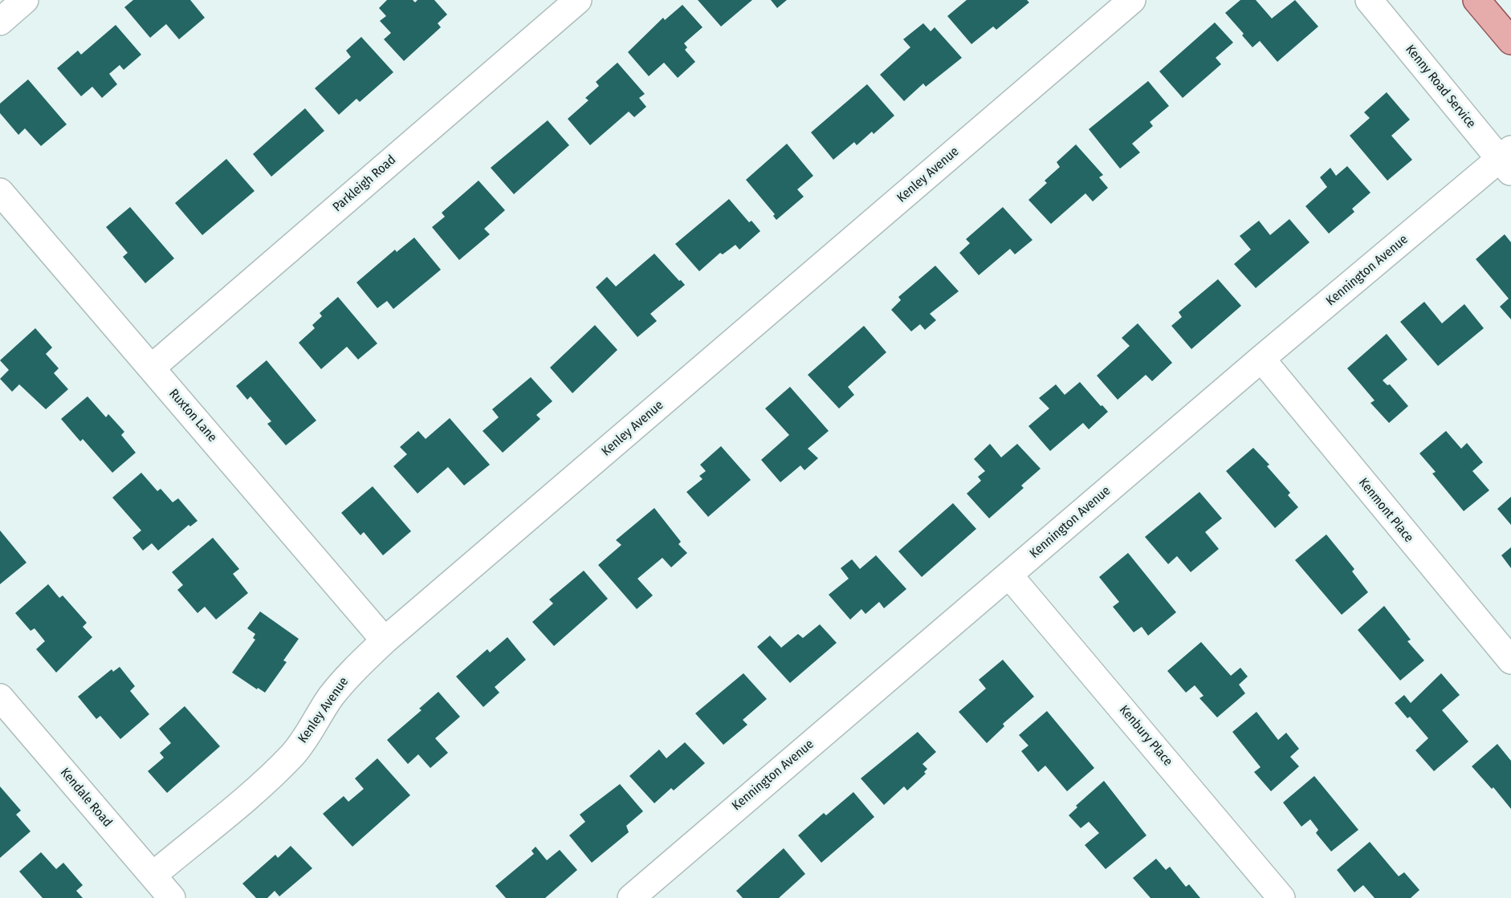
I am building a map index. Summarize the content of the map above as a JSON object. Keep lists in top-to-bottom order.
{
  "streets": {
    "street": [
      "Kenny Road Service",
      "Kenley Avenue",
      "Parkleigh Road",
      "Kennington Avenue",
      "Ruxton Lane",
      "Kenmont Place",
      "Kenbury Place",
      "Kendale Road"
    ]
  },
  "crossings": [
    ["Kenny Road Service", "Kennington Avenue"],
    ["Kenley Avenue", "Ruxton Lane"],
    ["Kenley Avenue", "Kendale Road"],
    ["Parkleigh Road", "Ruxton Lane"],
    ["Kennington Avenue", "Kenmont Place"],
    ["Kennington Avenue", "Kenbury Place"]
  ]
}
